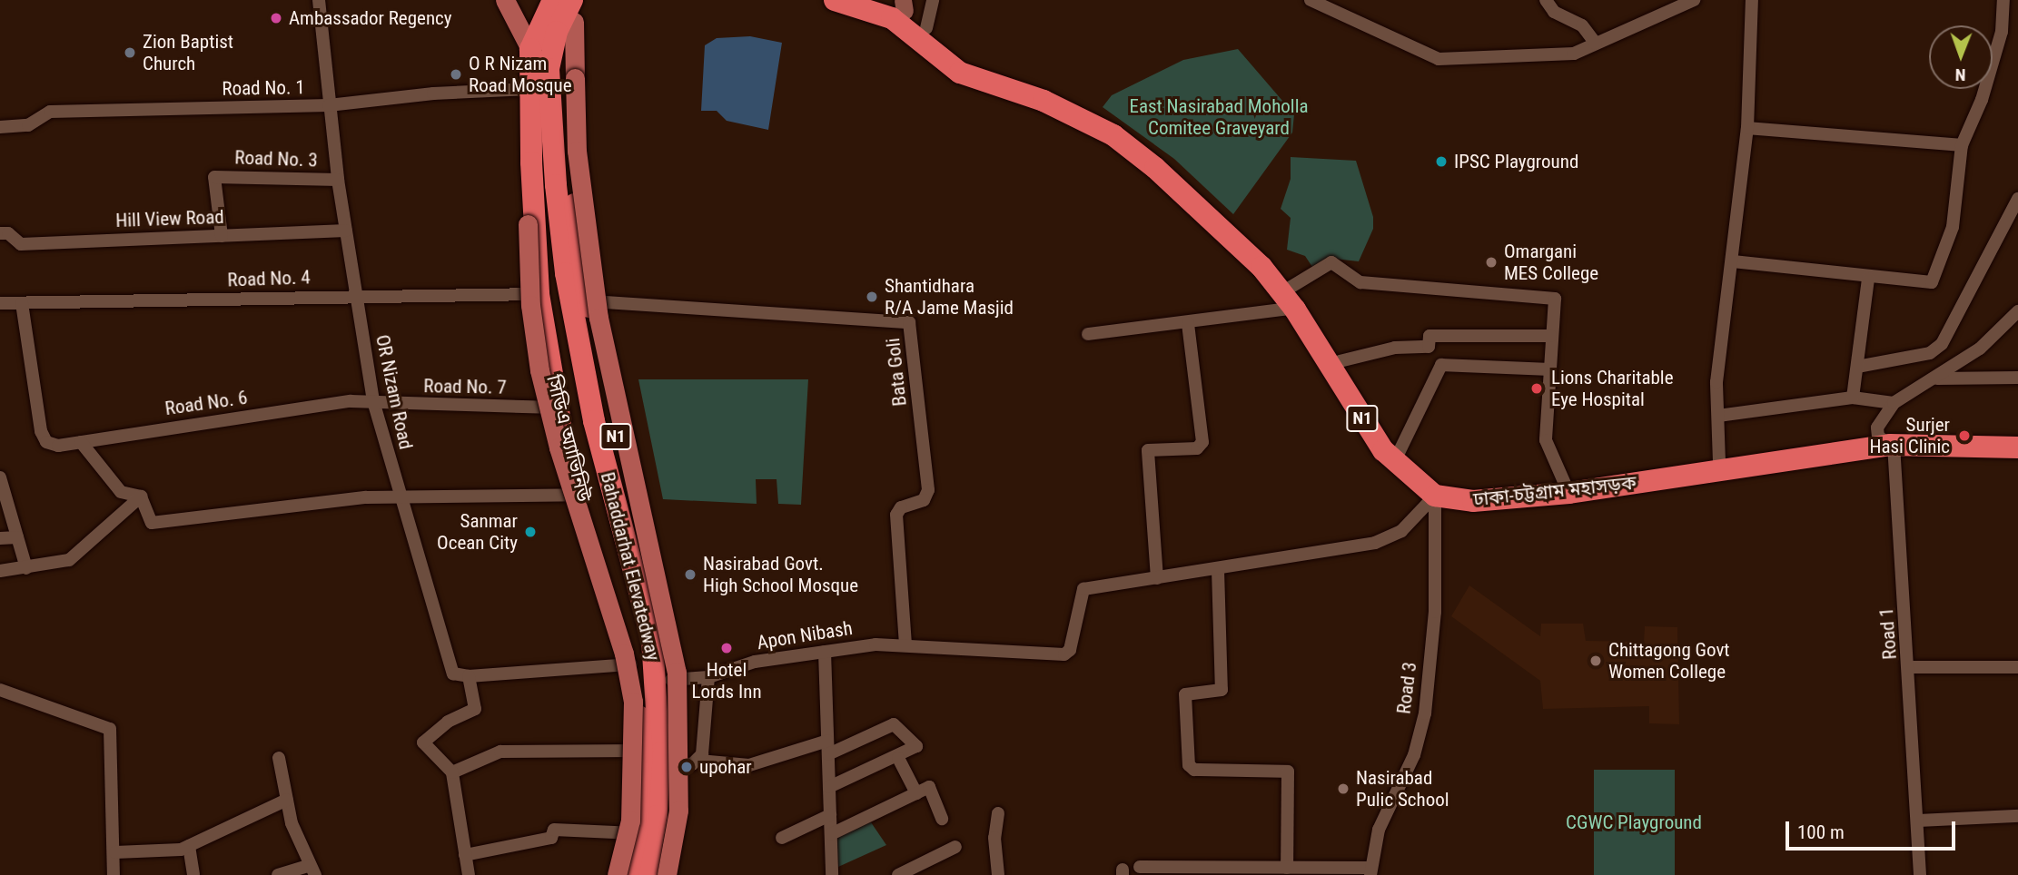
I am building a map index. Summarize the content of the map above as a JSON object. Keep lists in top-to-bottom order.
{
  "streets": {
    "highway": [
      "N1",
      "সিডিএ অ্যাভিনিউ",
      "ঢাকা-চট্টগ্রাম মহাসড়ক",
      "Bahaddarhat Elevatedway"
    ],
    "street": [
      "Road No. 1",
      "Road No. 3",
      "Hill View Road",
      "Road No. 4",
      "Bata Goli",
      "Road No. 7",
      "OR Nizam Road",
      "Road No. 6",
      "Road 1",
      "Apon Nibash",
      "Road 3"
    ]
  },
  "crossings": [
    ["Road No. 1", "OR Nizam Road"],
    ["Road No. 1", "সিডিএ অ্যাভিনিউ"],
    ["Road No. 3", "Hill View Road"],
    ["Road No. 3", "OR Nizam Road"],
    ["Hill View Road", "OR Nizam Road"],
    ["Road No. 4", "OR Nizam Road"],
    ["Road No. 4", "Road No. 6"],
    ["Road No. 4", "সিডিএ অ্যাভিনিউ"],
    ["Bata Goli", "N1"],
    ["Bata Goli", "Apon Nibash"],
    ["Road No. 7", "OR Nizam Road"],
    ["Road No. 7", "Road No. 6"],
    ["Road No. 7", "সিডিএ অ্যাভিনিউ"],
    ["OR Nizam Road", "Road No. 6"],
    ["N1", "Bahaddarhat Elevatedway"],
    ["N1", "Apon Nibash"],
    ["ঢাকা-চট্টগ্রাম মহাসড়ক", "Road 1"],
    ["ঢাকা-চট্টগ্রাম মহাসড়ক", "Road 3"]
  ],
  "parks": ["East Nasirabad Moholla Comitee Graveyard", "CGWC Playground"],
  "places": [
    "Ambassador Regency",
    "Zion Baptist Church",
    "O R Nizam Road Mosque",
    "IPSC Playground",
    "Omargani MES College",
    "Shantidhara R/A Jame Masjid",
    "Lions Charitable Eye Hospital",
    "Surjer Hasi Clinic",
    "Sanmar Ocean City",
    "Nasirabad Govt. High School Mosque",
    "Hotel Lords Inn",
    "Chittagong Govt Women College",
    "upohar",
    "Nasirabad Pulic School"
  ],
  "scale_bar": "100 m",
  "north": "bottom"
}
